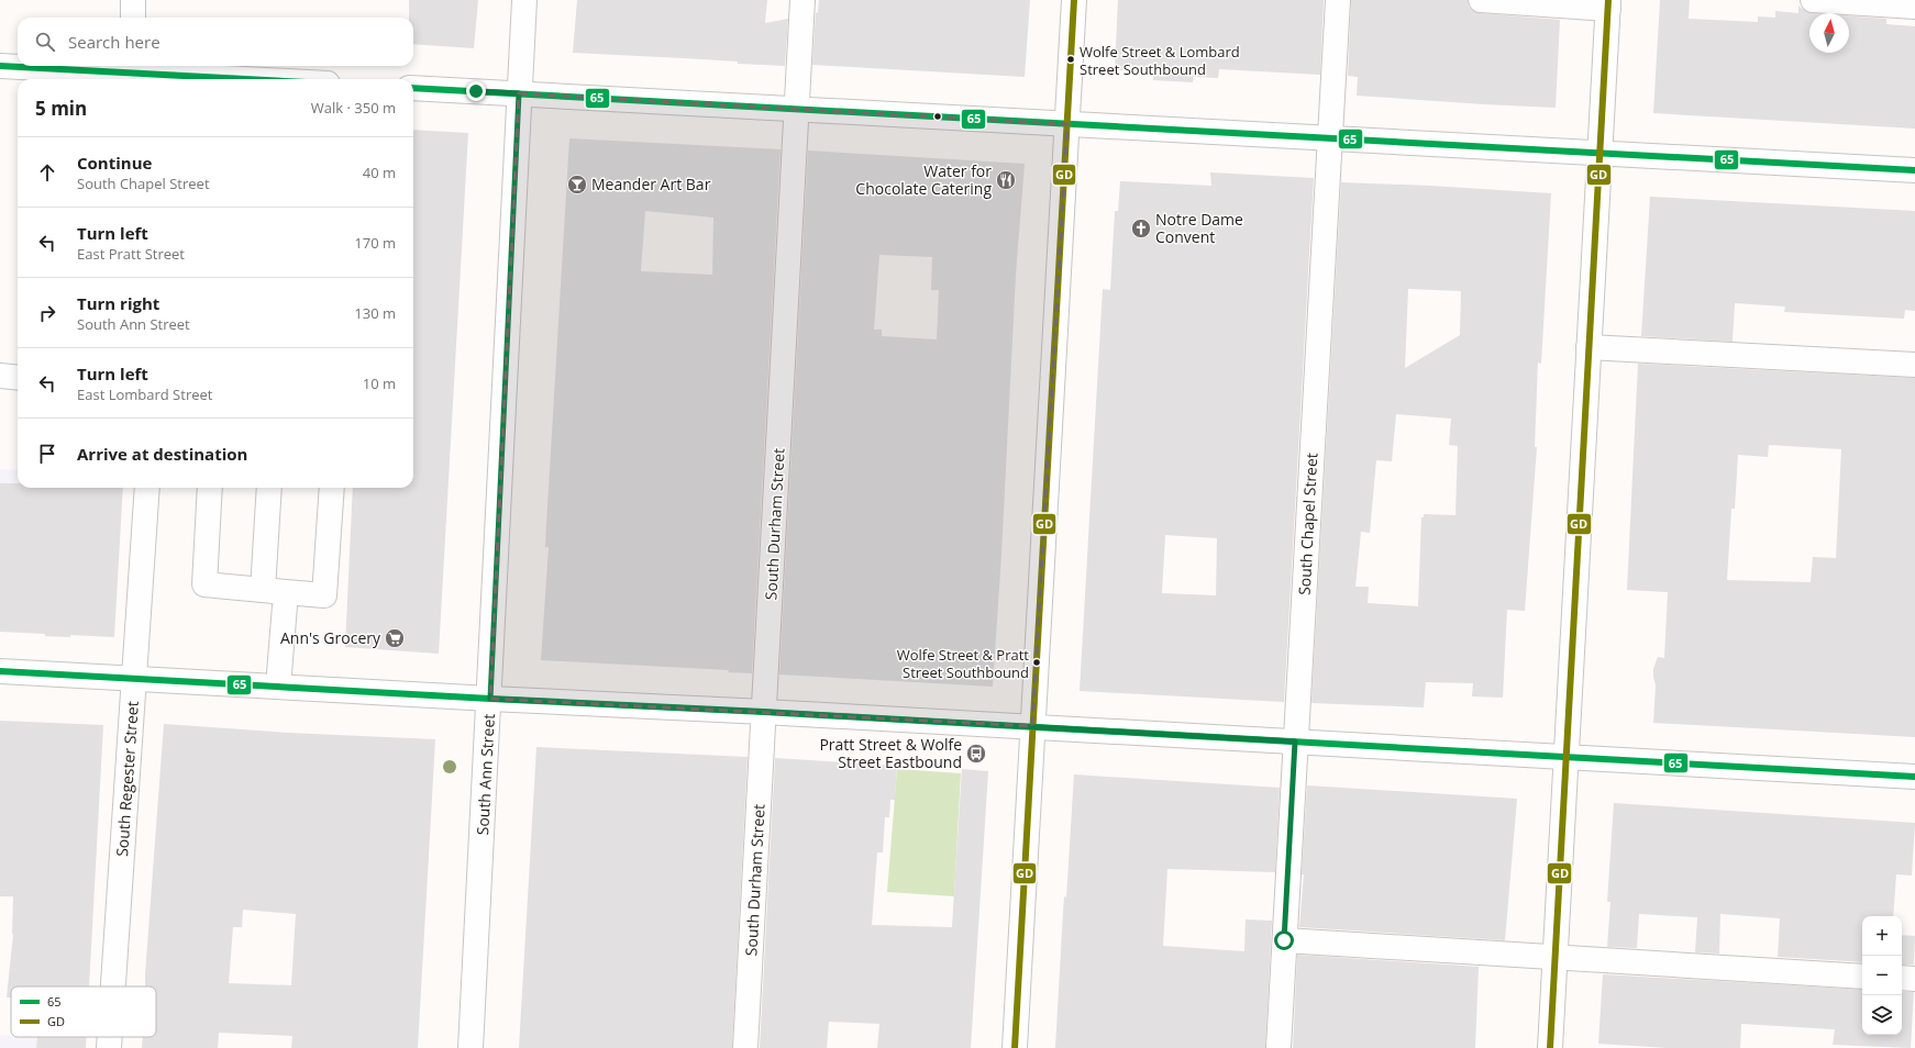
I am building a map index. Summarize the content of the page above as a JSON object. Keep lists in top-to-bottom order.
{
  "streets": {
    "main road": [
      "South Durham Street",
      "South Chapel Street",
      "South Ann Street",
      "South Regester Street"
    ]
  },
  "places": {
    "other": ["Wolfe Street & Lombard Street Southbound", "Wolfe Street & Pratt Street Southbound"],
    "restaurant": ["Water for Chocolate Catering"],
    "bar": ["Meander Art Bar"],
    "church": ["Notre Dame Convent"],
    "supermarket": ["Ann's Grocery"],
    "bus stop": ["Pratt Street & Wolfe Street Eastbound"]
  },
  "lines": ["transit line GD", "transit line 65"],
  "legend": ["65", "GD"],
  "north": "top",
  "page": {
    "search": "Search here",
    "heading": ["5 min", "Walk · 350 m"],
    "list": [
      ["Continue", "South Chapel Street", "40 m"],
      ["Turn left", "East Pratt Street", "170 m"],
      ["Turn right", "South Ann Street", "130 m"],
      ["Turn left", "East Lombard Street", "10 m"],
      "Arrive at destination"
    ],
    "map_buttons": ["+", "−"]
  }
}
